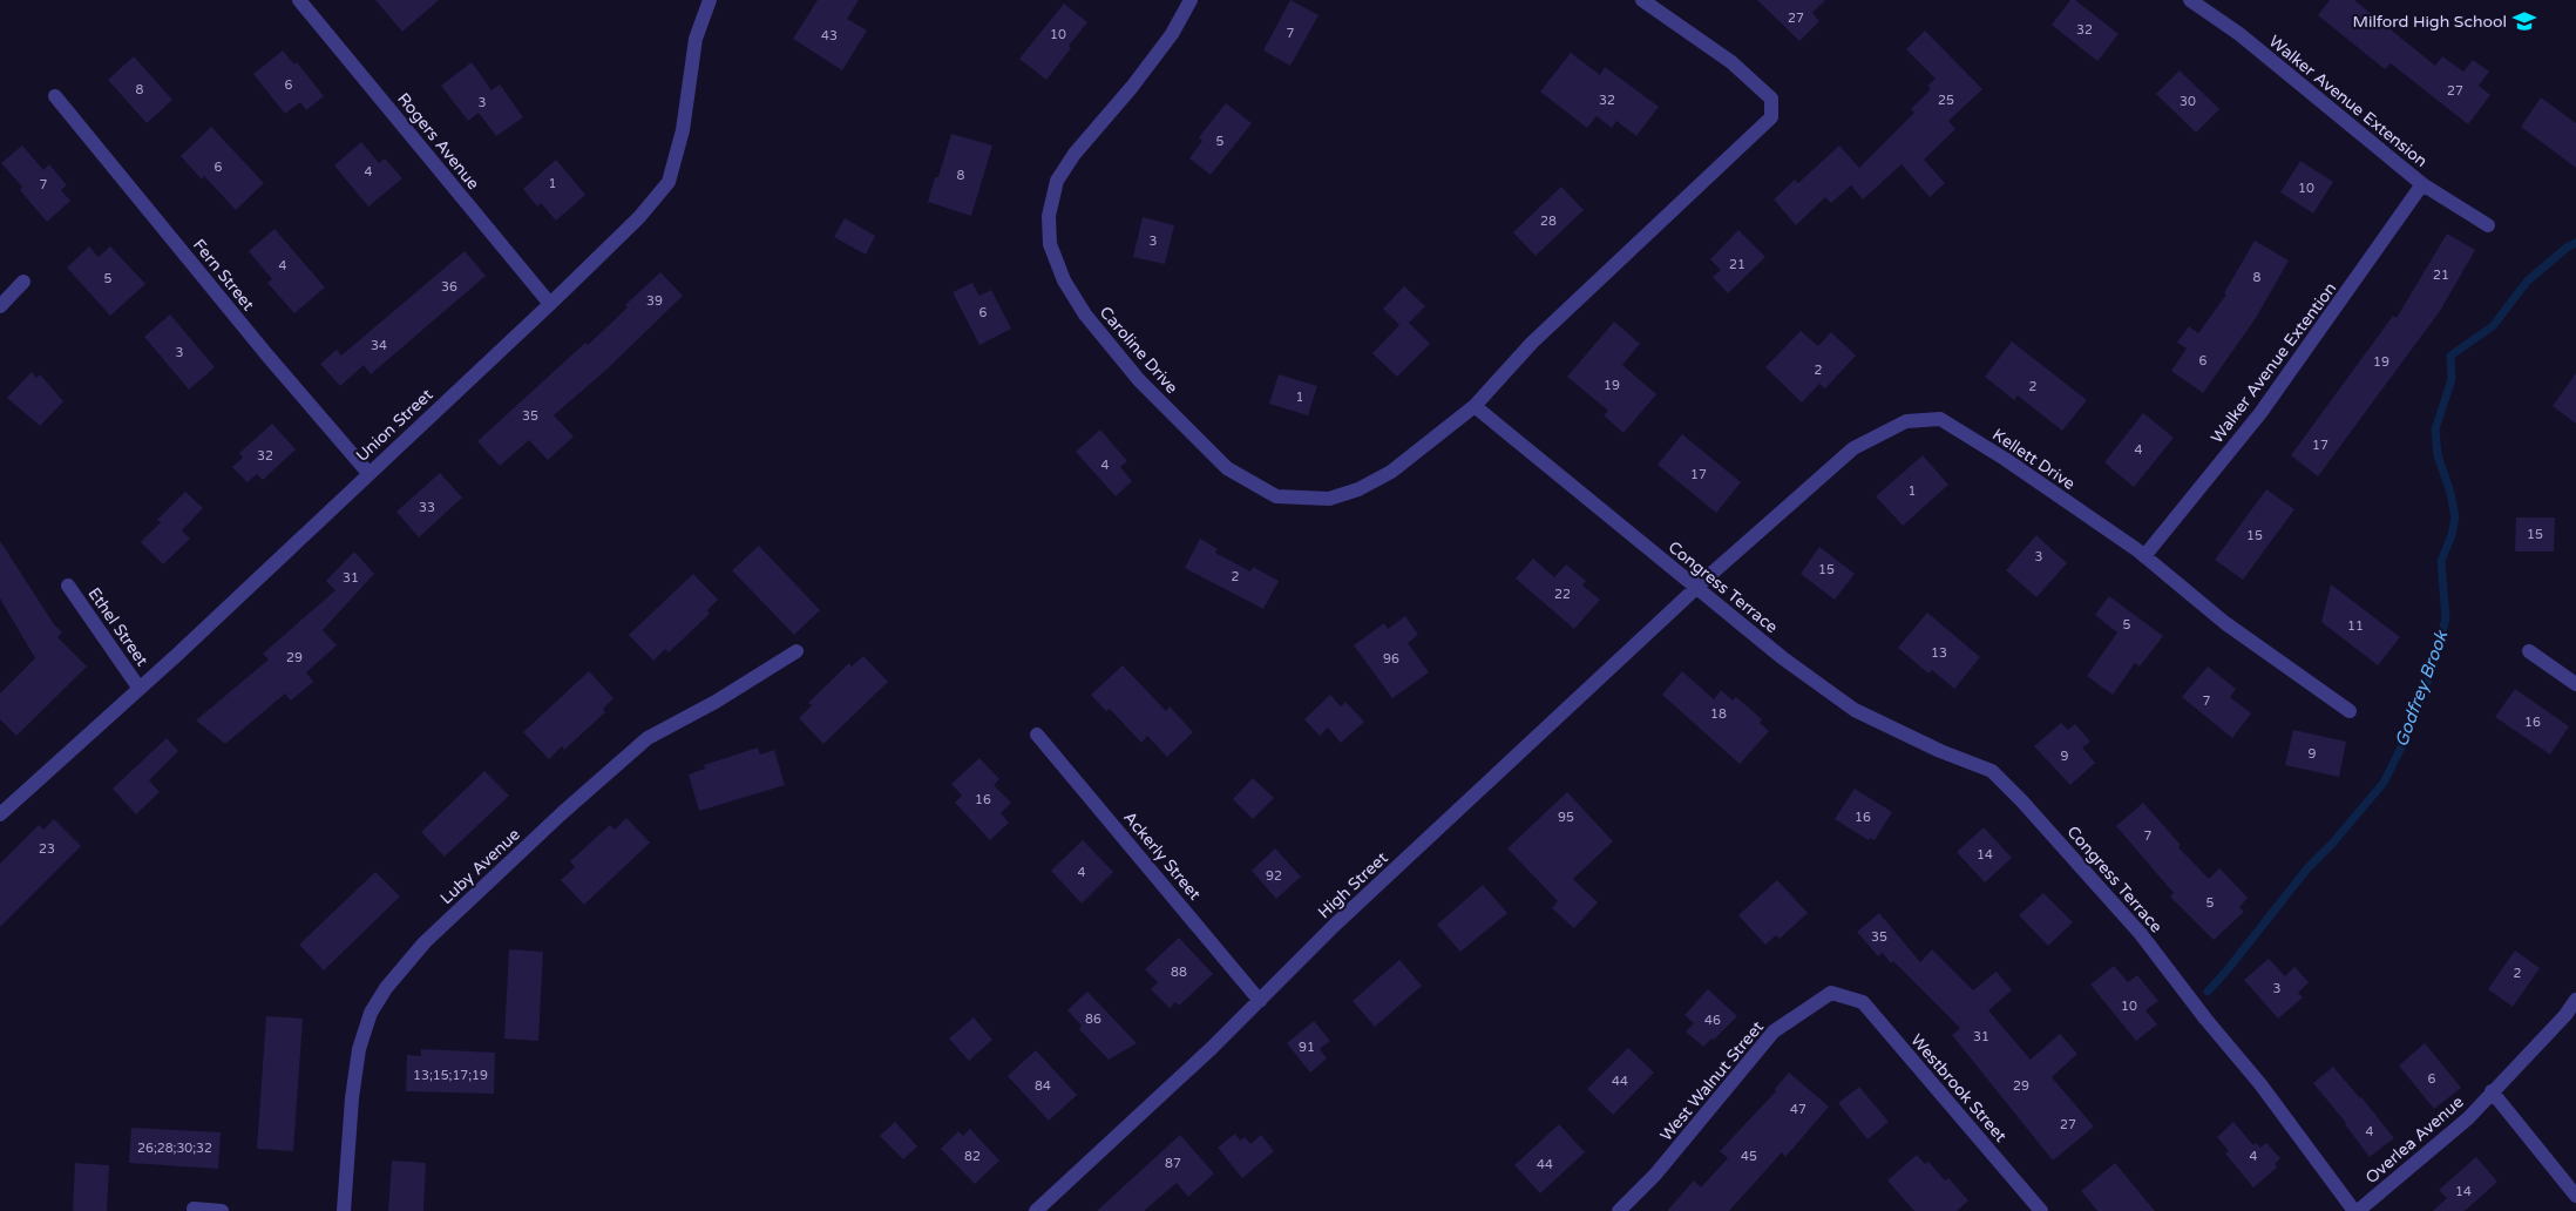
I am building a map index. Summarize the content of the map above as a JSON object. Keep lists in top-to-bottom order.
{
  "streets": {
    "street": [
      "Walker Avenue Extension",
      "Rogers Avenue",
      "Fern Street",
      "Caroline Drive",
      "Walker Avenue Extention",
      "Union Street",
      "Kellett Drive",
      "Congress Terrace",
      "Ethel Street",
      "Ackerly Street",
      "Luby Avenue",
      "High Street",
      "West Walnut Street",
      "Westbrook Street",
      "Overlea Avenue"
    ]
  },
  "crossings": [
    ["Walker Avenue Extension", "Walker Avenue Extention"],
    ["Rogers Avenue", "Union Street"],
    ["Fern Street", "Union Street"],
    ["Caroline Drive", "Congress Terrace"],
    ["Walker Avenue Extention", "Kellett Drive"],
    ["Union Street", "Ethel Street"],
    ["Kellett Drive", "Congress Terrace"],
    ["Kellett Drive", "High Street"],
    ["Congress Terrace", "High Street"],
    ["Congress Terrace", "Overlea Avenue"],
    ["Ackerly Street", "High Street"],
    ["West Walnut Street", "Westbrook Street"]
  ],
  "water": ["Godfrey Brook"],
  "places": {
    "school or university": ["Milford High School"]
  },
  "house_numbers": [
    "27",
    "32",
    "7",
    "10",
    "43",
    "6",
    "8",
    "27",
    "32",
    "25",
    "30",
    "3",
    "5",
    "6",
    "4",
    "8",
    "1",
    "7",
    "10",
    "28",
    "3",
    "21",
    "4",
    "21",
    "8",
    "5",
    "36",
    "39",
    "6",
    "34",
    "3",
    "6",
    "19",
    "2",
    "19",
    "2",
    "1",
    "35",
    "17",
    "4",
    "32",
    "4",
    "17",
    "1",
    "33",
    "15",
    "15",
    "3",
    "15",
    "2",
    "31",
    "22",
    "5",
    "11",
    "13",
    "29",
    "96",
    "7",
    "18",
    "16",
    "9",
    "9",
    "16",
    "95",
    "16",
    "7",
    "23",
    "14",
    "4",
    "92",
    "5",
    "35",
    "88",
    "2",
    "3",
    "10",
    "86",
    "46",
    "31",
    "91",
    "13;15;17;19",
    "6",
    "44",
    "84",
    "29",
    "47",
    "27",
    "4",
    "26;28;30;32",
    "82",
    "45",
    "4",
    "87",
    "44",
    "14"
  ]
}
